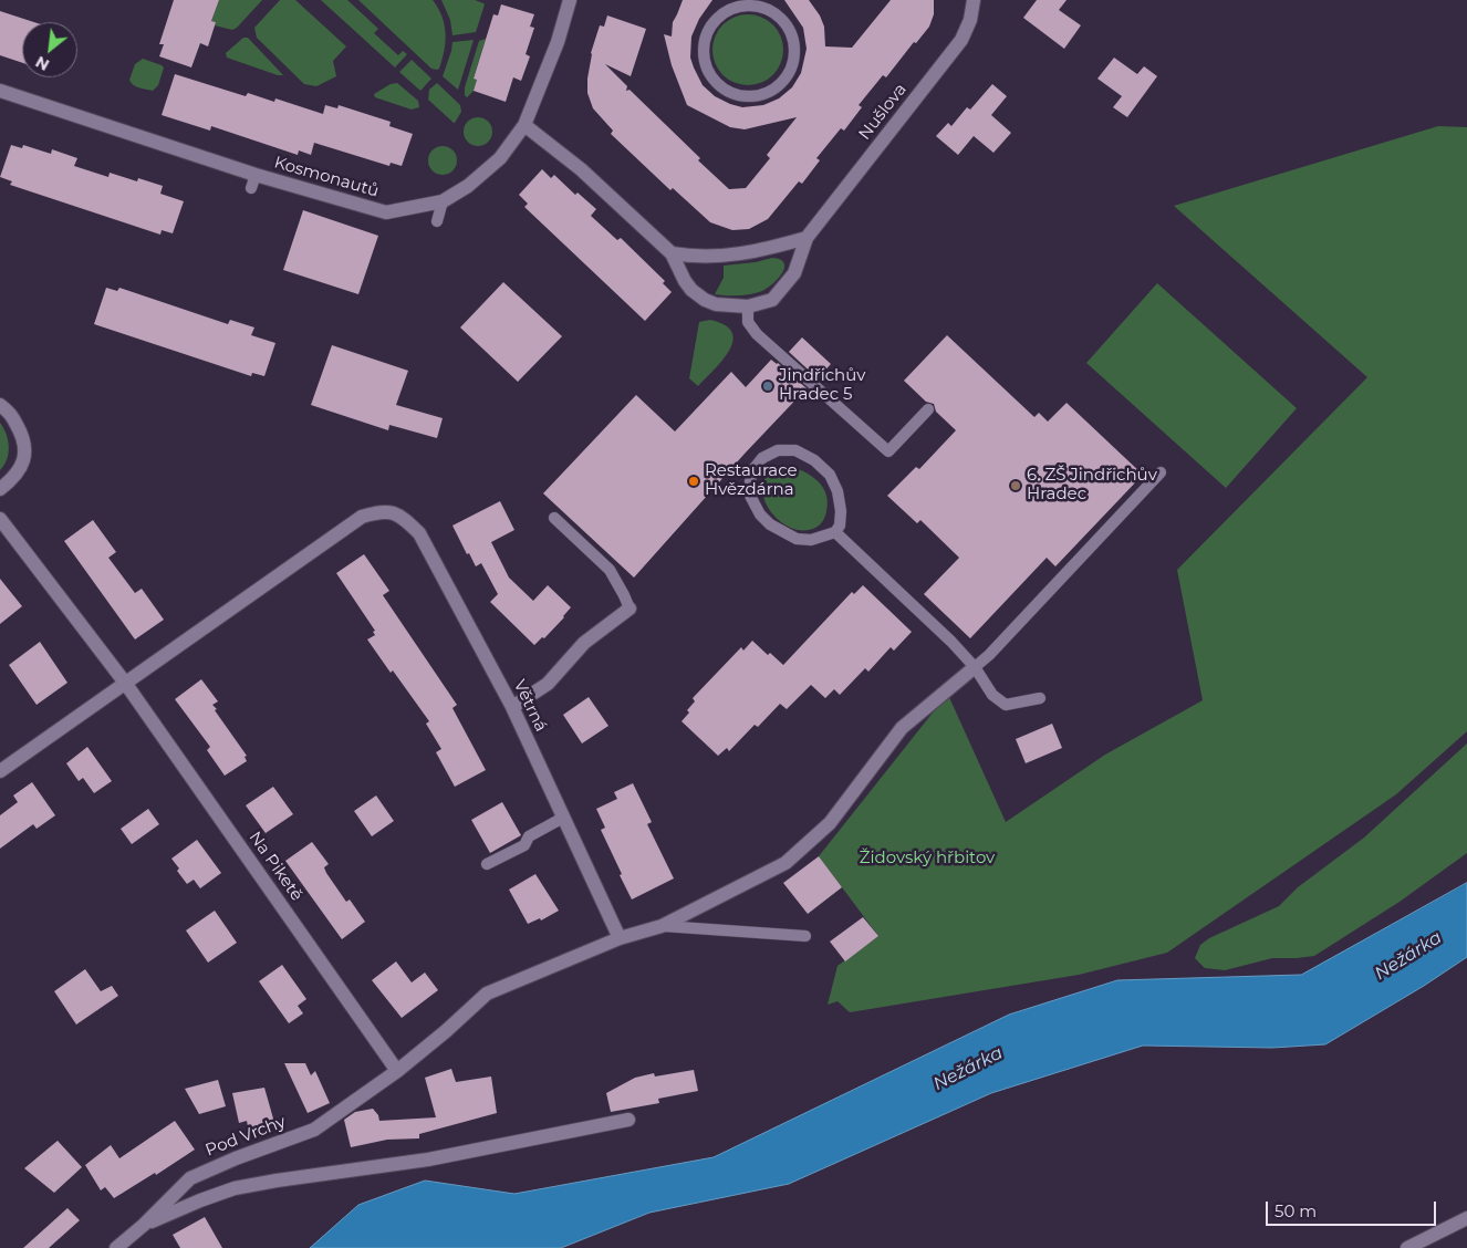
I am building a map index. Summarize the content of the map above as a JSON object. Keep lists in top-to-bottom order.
{
  "streets": {
    "street": [
      "Nušlova",
      "Kosmonautů",
      "Větrná",
      "Na Piketě",
      "Pod Vrchy"
    ]
  },
  "crossings": [
    ["Větrná", "Na Piketě"],
    ["Větrná", "Pod Vrchy"],
    ["Na Piketě", "Pod Vrchy"]
  ],
  "water": ["Nežárka"],
  "parks": ["Židovský hřbitov"],
  "places": ["Jindřichův Hradec 5", "Restaurace Hvězdárna", "6. ZŠ Jindřichův Hradec"],
  "scale_bar": "50 m",
  "north": "bottom left"
}
